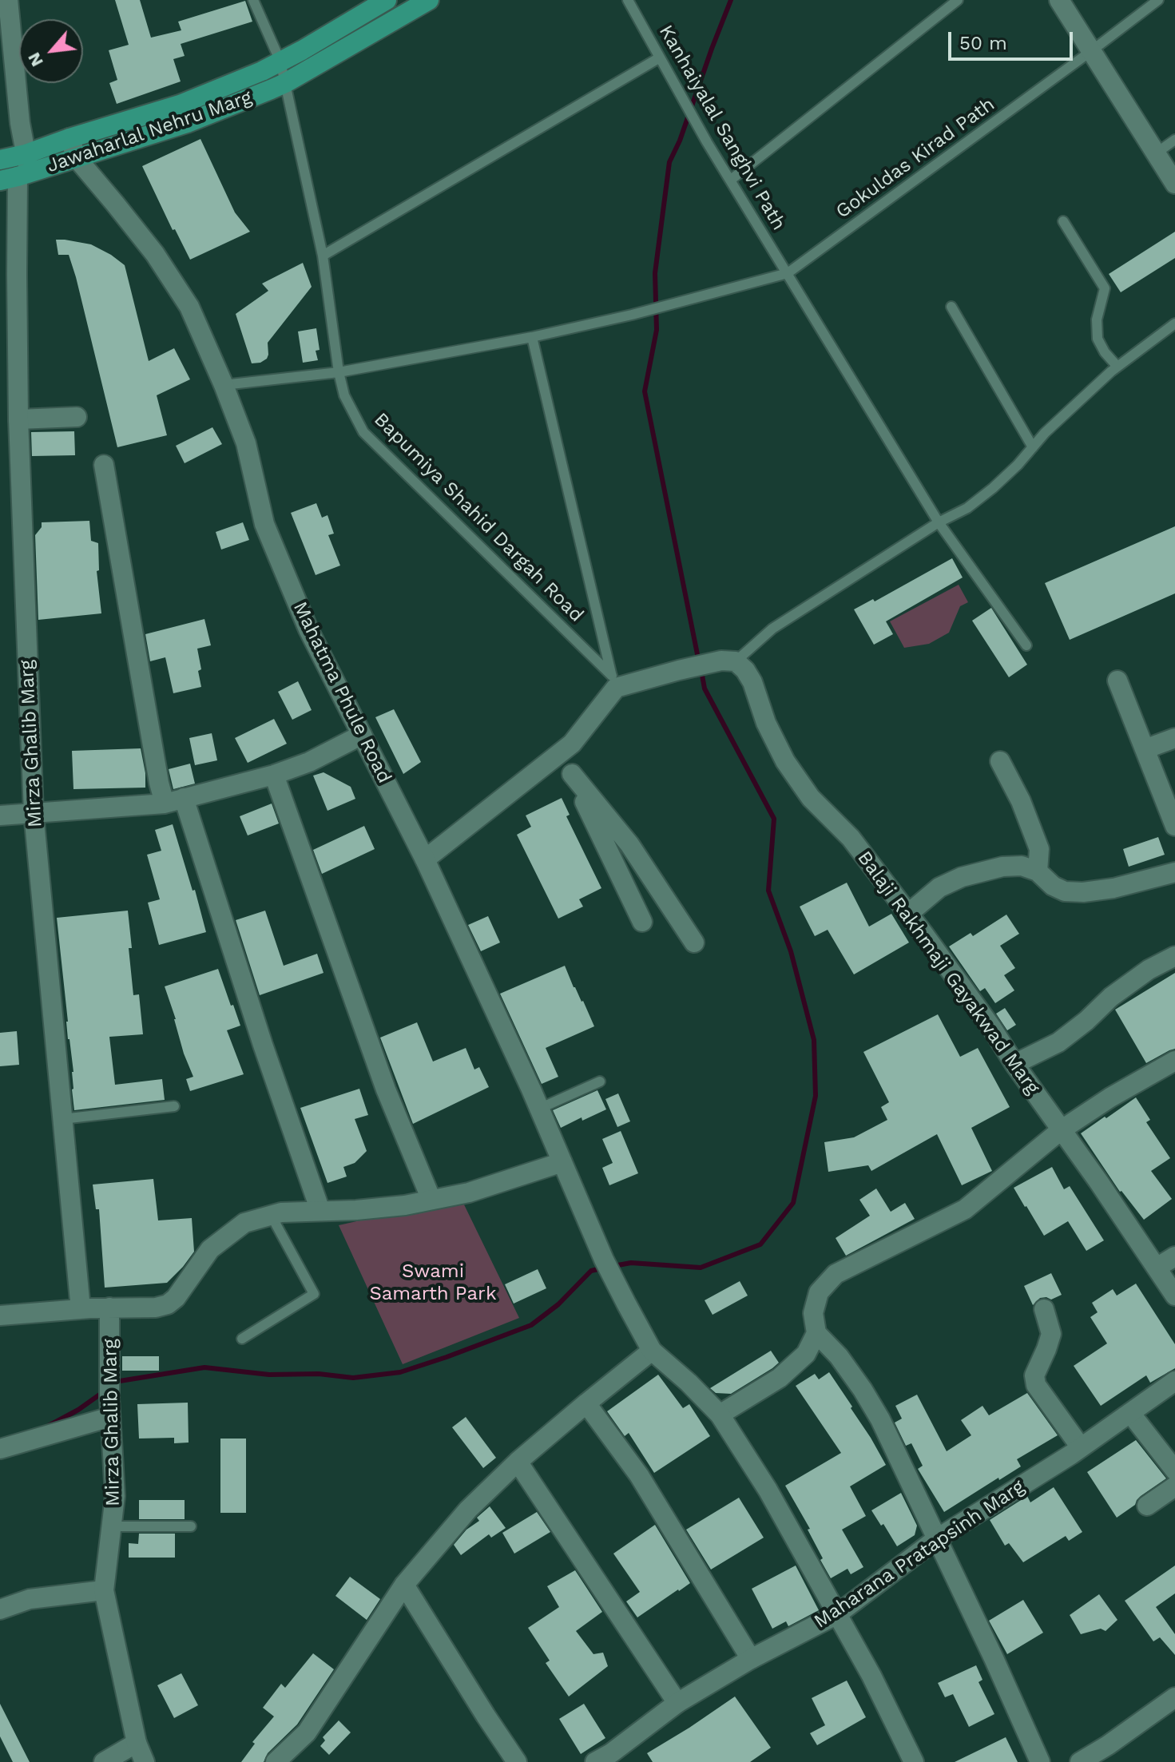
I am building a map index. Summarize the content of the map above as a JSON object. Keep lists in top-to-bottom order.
{
  "streets": {
    "main road": ["Jawaharlal Nehru Marg"],
    "street": [
      "Mahatma Phule Road",
      "Mirza Ghalib Marg",
      "Balaji Rakhmaji Gayakwad Marg",
      "Maharana Pratapsinh Marg"
    ],
    "lane": ["Kanhaiyalal Sanghvi Path", "Gokuldas Kirad Path", "Bapumiya Shahid Dargah Road"]
  },
  "crossings": [
    ["Kanhaiyalal Sanghvi Path", "Gokuldas Kirad Path"],
    ["Jawaharlal Nehru Marg", "Bapumiya Shahid Dargah Road"],
    ["Jawaharlal Nehru Marg", "Mahatma Phule Road"],
    ["Jawaharlal Nehru Marg", "Mirza Ghalib Marg"],
    ["Gokuldas Kirad Path", "Bapumiya Shahid Dargah Road"],
    ["Gokuldas Kirad Path", "Mahatma Phule Road"]
  ],
  "parks": ["Swami Samarth Park"],
  "scale_bar": "50 m",
  "north": "bottom left"
}
